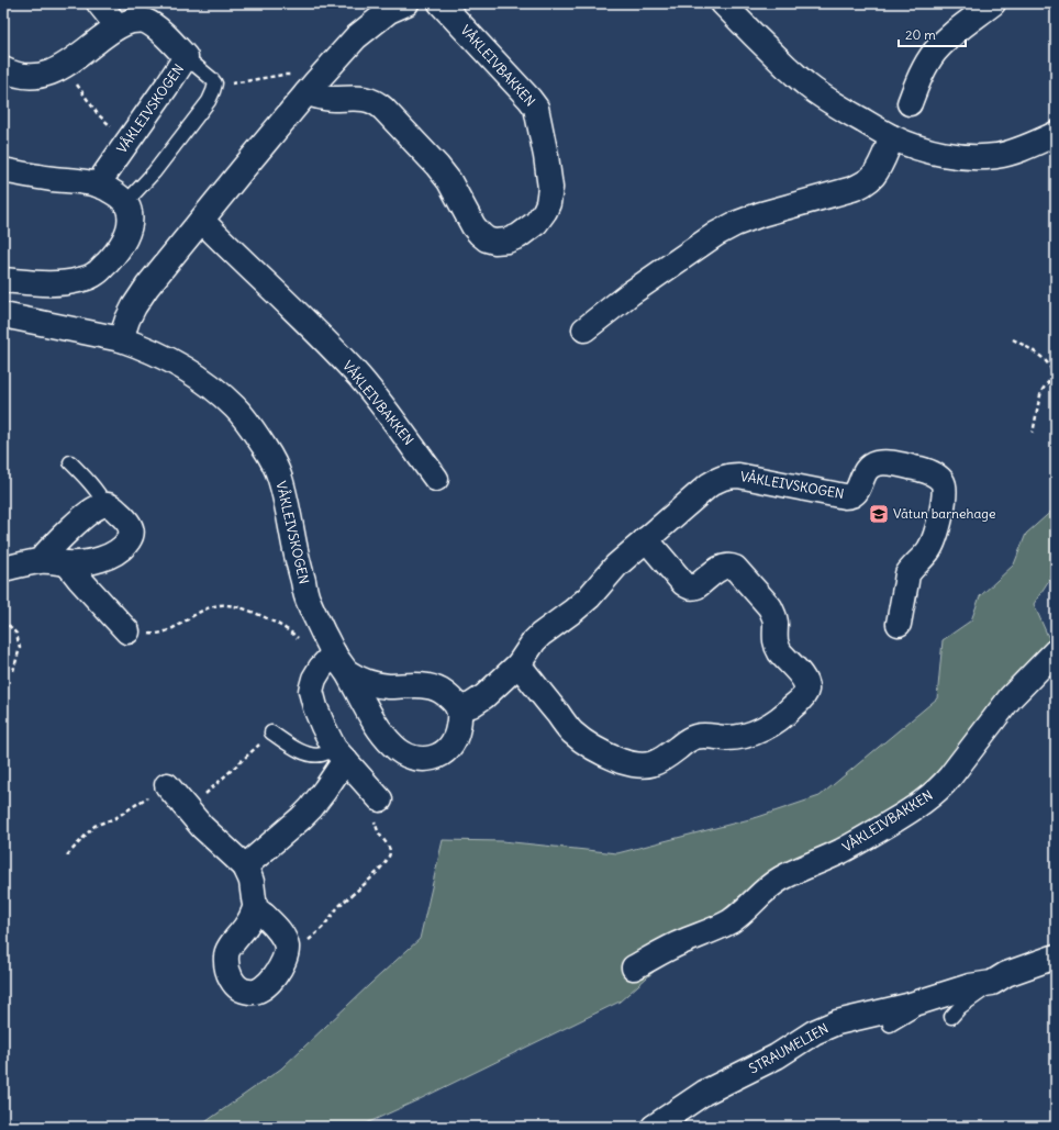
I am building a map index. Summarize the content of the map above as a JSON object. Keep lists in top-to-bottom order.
{
  "streets": {
    "street": ["VÅKLEIVBAKKEN", "VÅKLEIVSKOGEN", "STRAUMELIEN"]
  },
  "places": {
    "school or university": ["Våtun barnehage"]
  },
  "scale_bar": "20 m"
}
